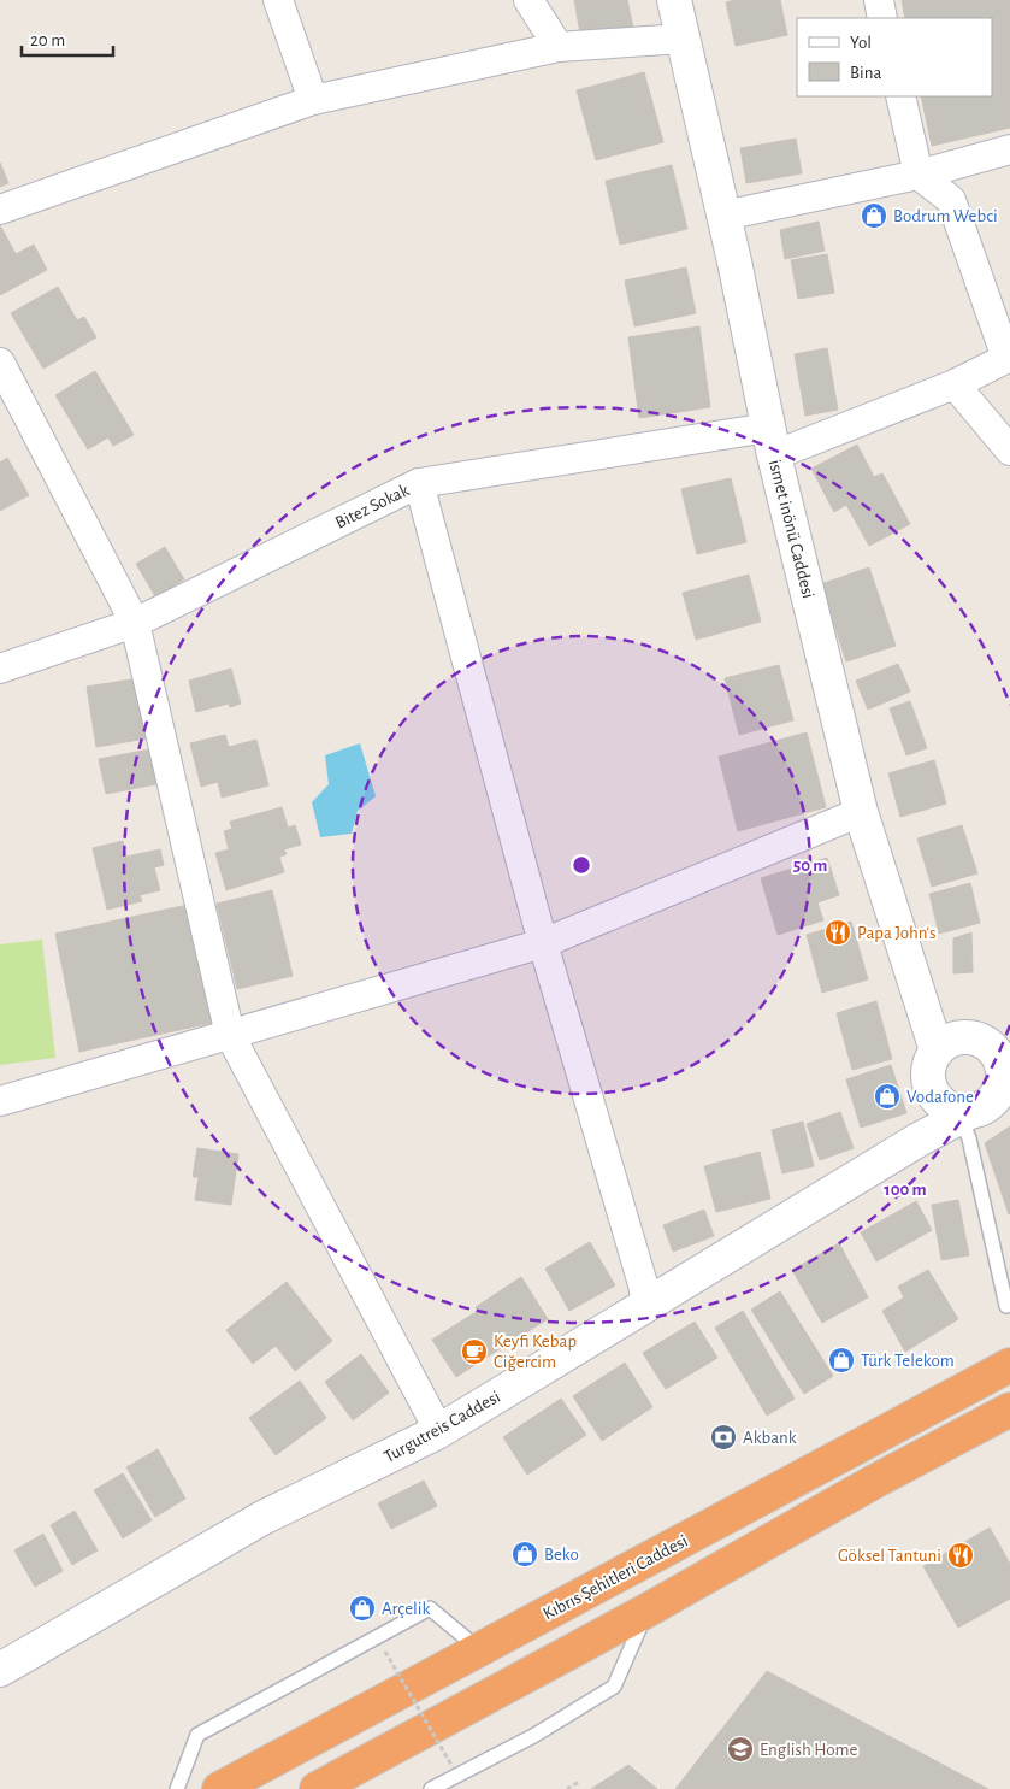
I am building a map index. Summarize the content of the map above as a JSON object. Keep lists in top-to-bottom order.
{
  "streets": {
    "highway": ["Kıbrıs Şehitleri Caddesi"],
    "street": ["Bitez Sokak", "ismet inönü Caddesi", "Turgutreis Caddesi"]
  },
  "crossings": [
    ["Bitez Sokak", "ismet inönü Caddesi"],
    ["ismet inönü Caddesi", "Turgutreis Caddesi"]
  ],
  "places": {
    "shop": [
      "Bodrum Webci",
      "Vodafone",
      "Türk Telekom",
      "Beko",
      "Arçelik"
    ],
    "restaurant": ["Papa John's", "Göksel Tantuni"],
    "cafe": ["Keyfi Kebap Ciğercim"],
    "bank": ["Akbank"],
    "school or university": ["English Home"]
  },
  "legend": ["Yol", "Bina"],
  "scale_bar": "20 m",
  "rings": ["50 m", "100 m"]
}
